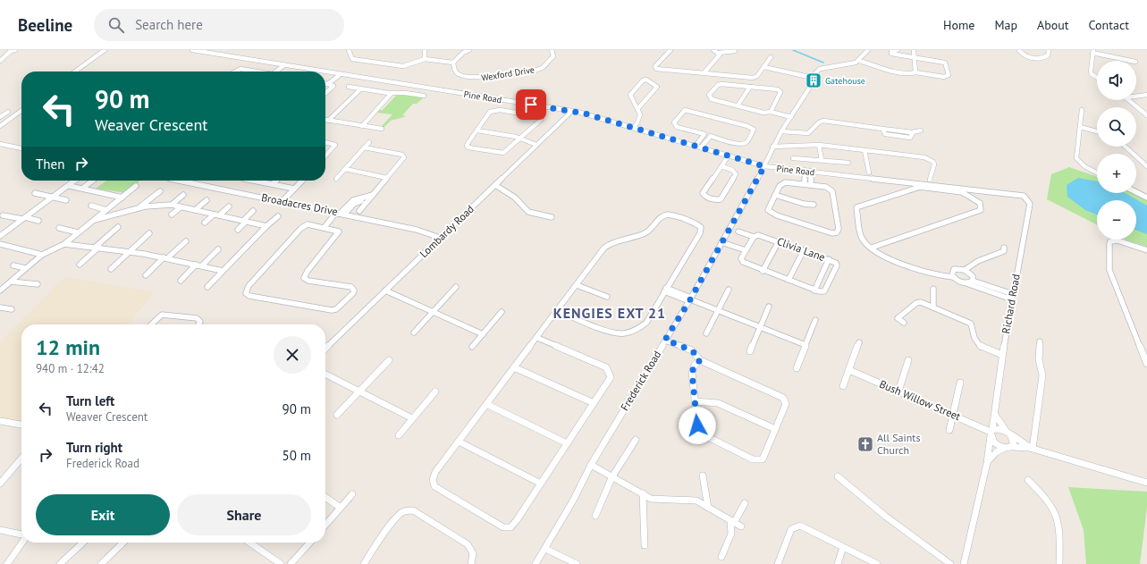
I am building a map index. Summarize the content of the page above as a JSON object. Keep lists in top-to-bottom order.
{
  "streets": {
    "street": [
      "Wexford Drive",
      "Pine Road",
      "Broadacres Drive",
      "Lombardy Road",
      "Clivia Lane",
      "Richard Road",
      "Frederick Road",
      "Bush Willow Street"
    ]
  },
  "crossings": [
    ["Pine Road", "Lombardy Road"],
    ["Pine Road", "Richard Road"],
    ["Pine Road", "Frederick Road"],
    ["Broadacres Drive", "Lombardy Road"],
    ["Richard Road", "Bush Willow Street"]
  ],
  "districts": ["KENGIES EXT 21"],
  "places": {
    "building": ["Gatehouse"],
    "church": ["All Saints Church"]
  },
  "page": {
    "header": "Beeline",
    "search": "Search here",
    "nav": [
      "Home",
      "Map",
      "About",
      "Contact"
    ],
    "map_buttons": ["+", "−"],
    "turn": ["90 m", "Weaver Crescent"],
    "then": "Then",
    "heading": ["12 min", "940 m · 12:42"],
    "list": [
      {
        "name": "Turn left",
        "note": "Weaver Crescent",
        "value": "90 m"
      },
      {
        "name": "Turn right",
        "note": "Frederick Road",
        "value": "50 m"
      }
    ],
    "buttons": ["Exit", "Share"]
  }
}
